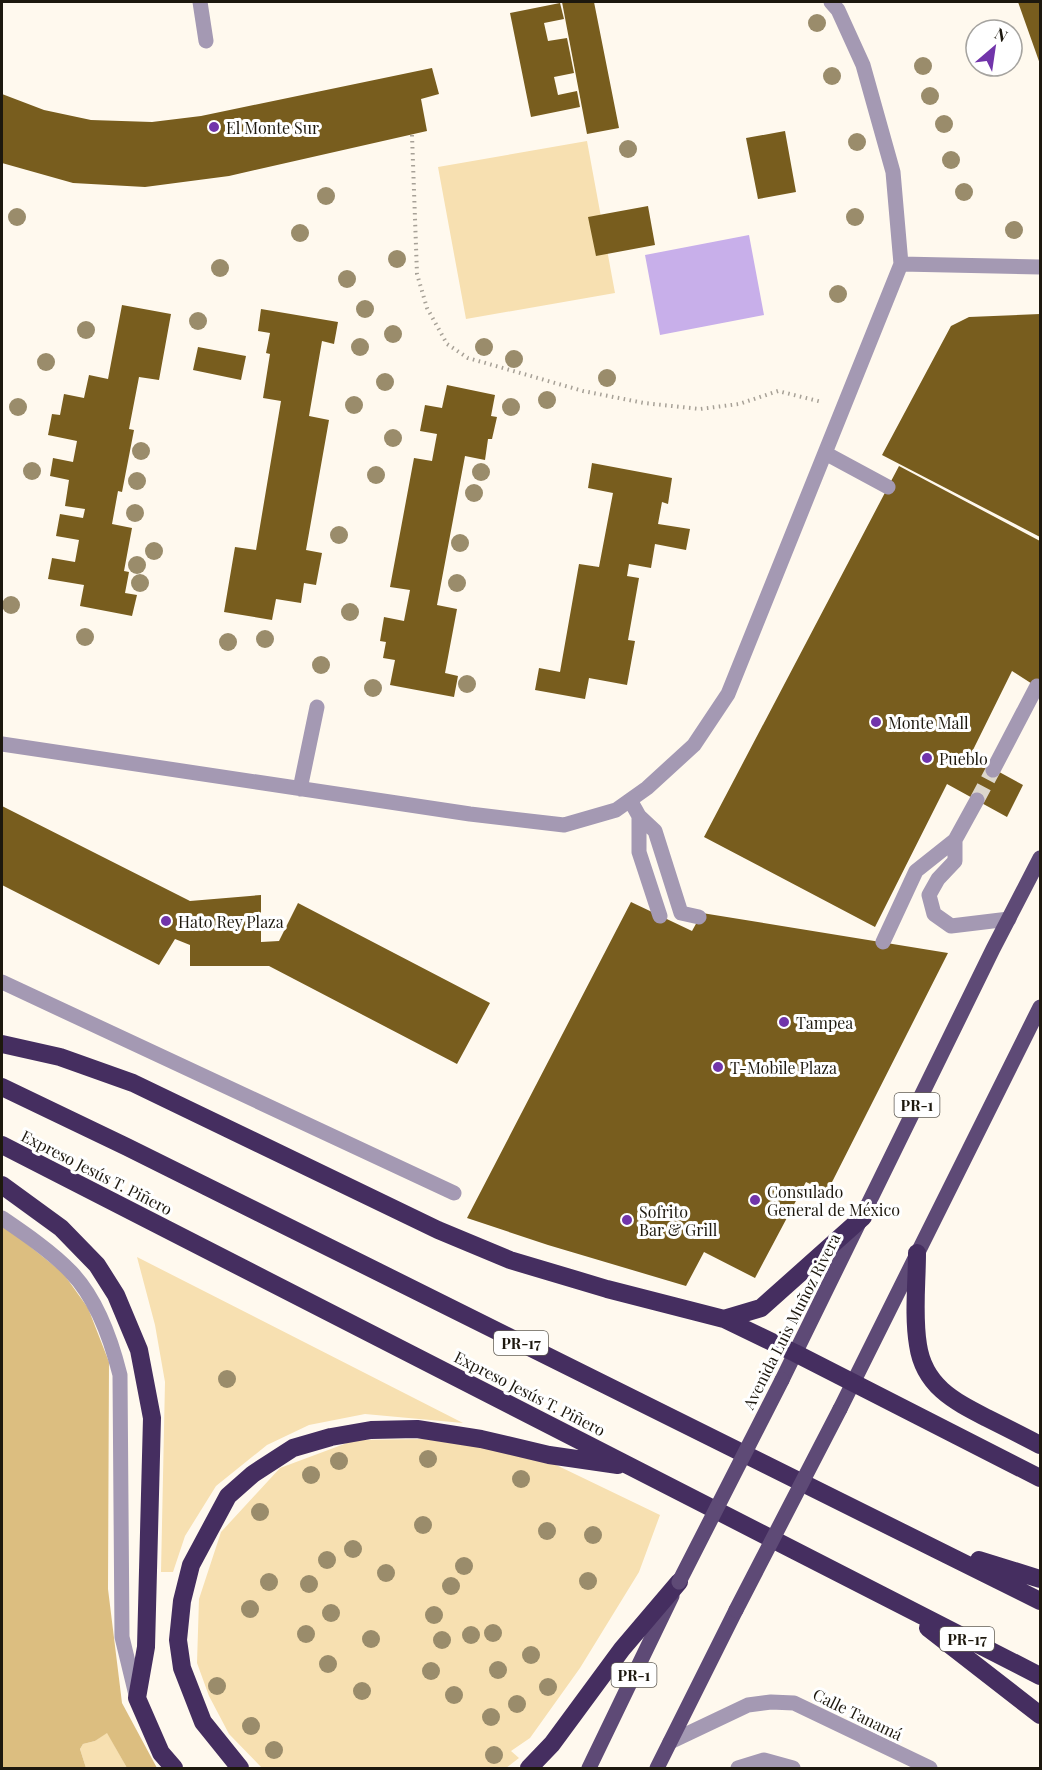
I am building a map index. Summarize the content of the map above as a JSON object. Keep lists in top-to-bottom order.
{
  "streets": {
    "highway": ["Expreso Jesús T. Piñero", "PR-17"],
    "main road": ["PR-1", "Avenida Luis Muñoz Rivera"],
    "street": ["Calle Tanamá"]
  },
  "places": [
    "El Monte Sur",
    "Monte Mall",
    "Pueblo",
    "Hato Rey Plaza",
    "Tampea",
    "T-Mobile Plaza",
    "Consulado General de México",
    "Sofrito Bar & Grill"
  ],
  "north": "top right"
}
